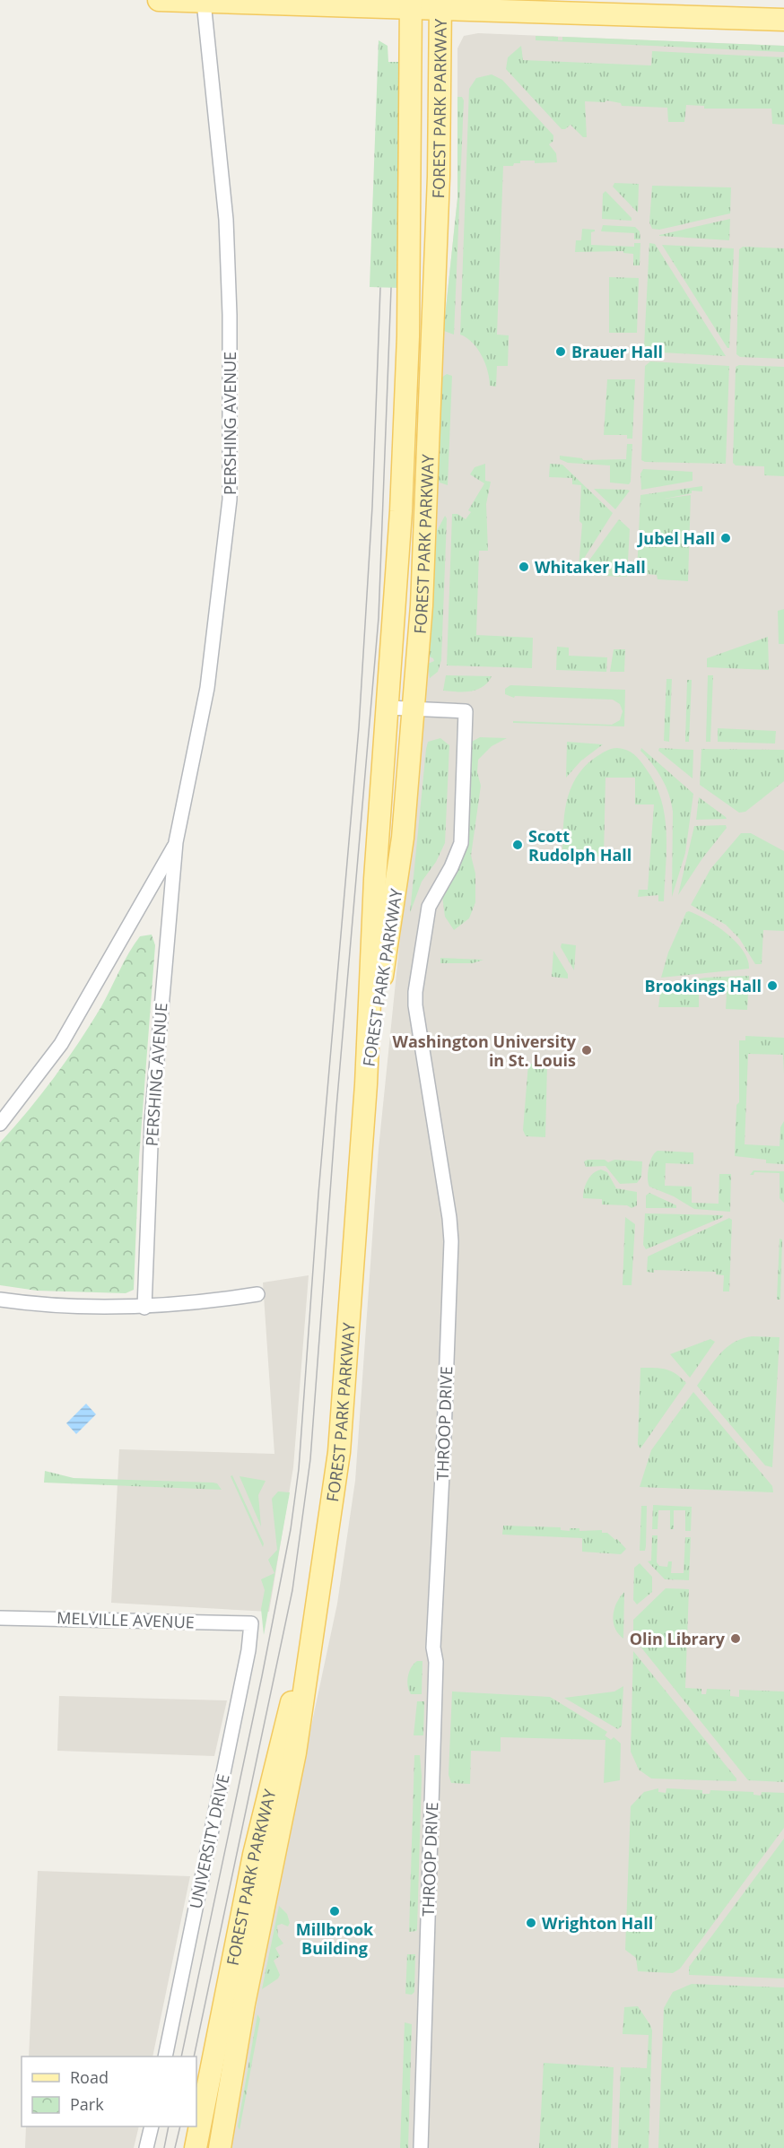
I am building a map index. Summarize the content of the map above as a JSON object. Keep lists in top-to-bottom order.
{
  "streets": {
    "main road": ["FOREST PARK PARKWAY"],
    "street": [
      "PERSHING AVENUE",
      "THROOP DRIVE",
      "MELVILLE AVENUE",
      "UNIVERSITY DRIVE"
    ]
  },
  "crossings": [
    ["FOREST PARK PARKWAY", "THROOP DRIVE"],
    ["MELVILLE AVENUE", "UNIVERSITY DRIVE"]
  ],
  "places": [
    "Brauer Hall",
    "Jubel Hall",
    "Whitaker Hall",
    "Scott Rudolph Hall",
    "Brookings Hall",
    "Washington University in St. Louis",
    "Olin Library",
    "Millbrook Building",
    "Wrighton Hall"
  ],
  "legend": ["Road", "Park"]
}
